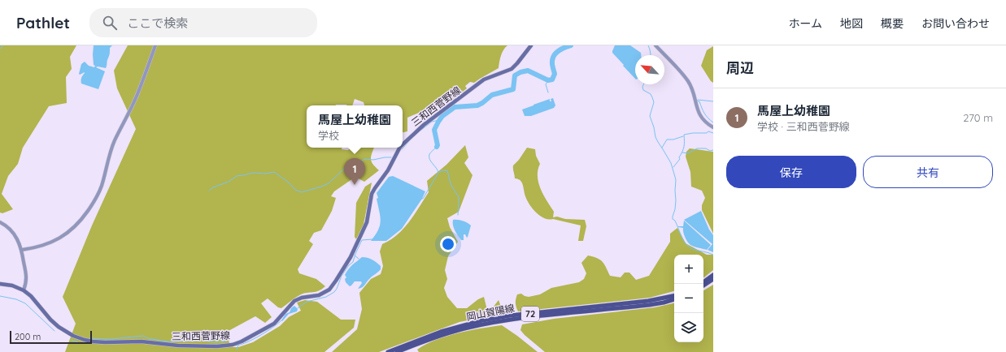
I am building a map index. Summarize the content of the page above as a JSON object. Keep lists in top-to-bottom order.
{
  "streets": {
    "main road": ["三和西菅野線", "岡山賀陽線", "72"]
  },
  "scale_bar": "200 m",
  "north": "top left",
  "page": {
    "header": "Pathlet",
    "search": "ここで検索",
    "nav": [
      "ホーム",
      "地図",
      "概要",
      "お問い合わせ"
    ],
    "heading": "周辺",
    "list": [
      {
        "mark": "1",
        "name": "馬屋上幼稚園",
        "note": "学校 · 三和西菅野線",
        "value": "270 m"
      }
    ],
    "popup": ["馬屋上幼稚園", "学校"],
    "buttons": ["保存", "共有"],
    "pins": "1",
    "map_buttons": ["+", "−"],
    "scale": "200 m"
  }
}
